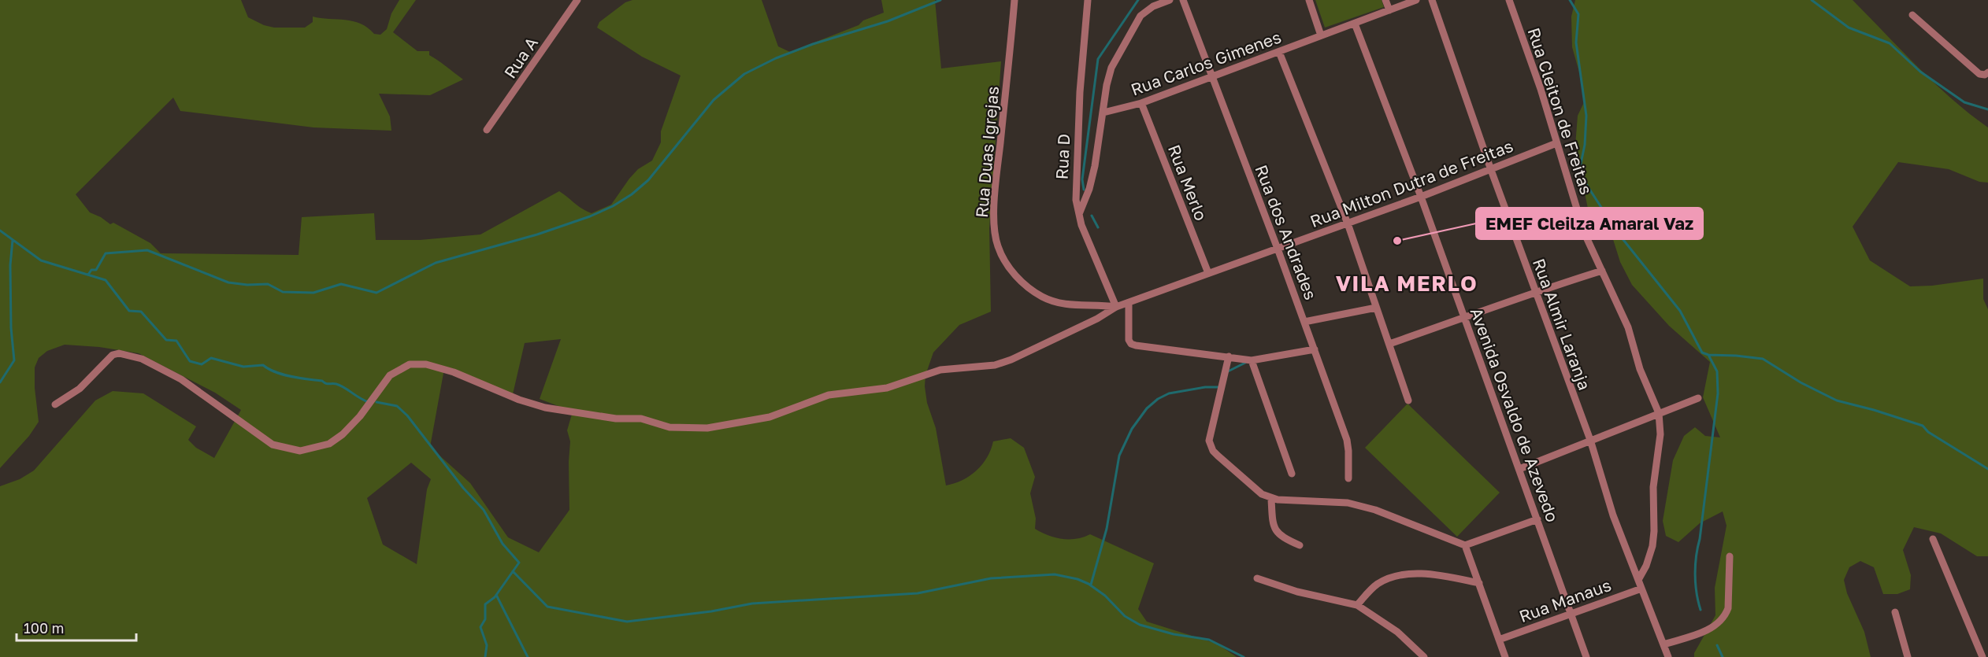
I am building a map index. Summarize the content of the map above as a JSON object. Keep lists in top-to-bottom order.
{
  "streets": {
    "street": [
      "Rua A",
      "Rua Carlos Gimenes",
      "Rua Cleiton de Freitas",
      "Rua Duas Igrejas",
      "Rua D",
      "Rua Merlo",
      "Rua Milton Dutra de Freitas",
      "Rua dos Andrades",
      "Rua Almir Laranja",
      "Avenida Osvaldo de Azevedo",
      "Rua Manaus"
    ]
  },
  "crossings": [
    ["Rua Carlos Gimenes", "Rua Merlo"],
    ["Rua Carlos Gimenes", "Rua dos Andrades"],
    ["Rua Carlos Gimenes", "Avenida Osvaldo de Azevedo"],
    ["Rua Cleiton de Freitas", "Rua Milton Dutra de Freitas"],
    ["Rua Cleiton de Freitas", "Rua Almir Laranja"],
    ["Rua Duas Igrejas", "Rua D"],
    ["Rua Duas Igrejas", "Rua Milton Dutra de Freitas"],
    ["Rua D", "Rua Milton Dutra de Freitas"],
    ["Rua Merlo", "Rua Milton Dutra de Freitas"],
    ["Rua Milton Dutra de Freitas", "Rua dos Andrades"],
    ["Rua Milton Dutra de Freitas", "Rua Almir Laranja"],
    ["Rua Milton Dutra de Freitas", "Avenida Osvaldo de Azevedo"],
    ["Rua Almir Laranja", "Rua Manaus"],
    ["Avenida Osvaldo de Azevedo", "Rua Manaus"]
  ],
  "districts": ["VILA MERLO"],
  "places": ["EMEF Cleilza Amaral Vaz"],
  "scale_bar": "100 m"
}
